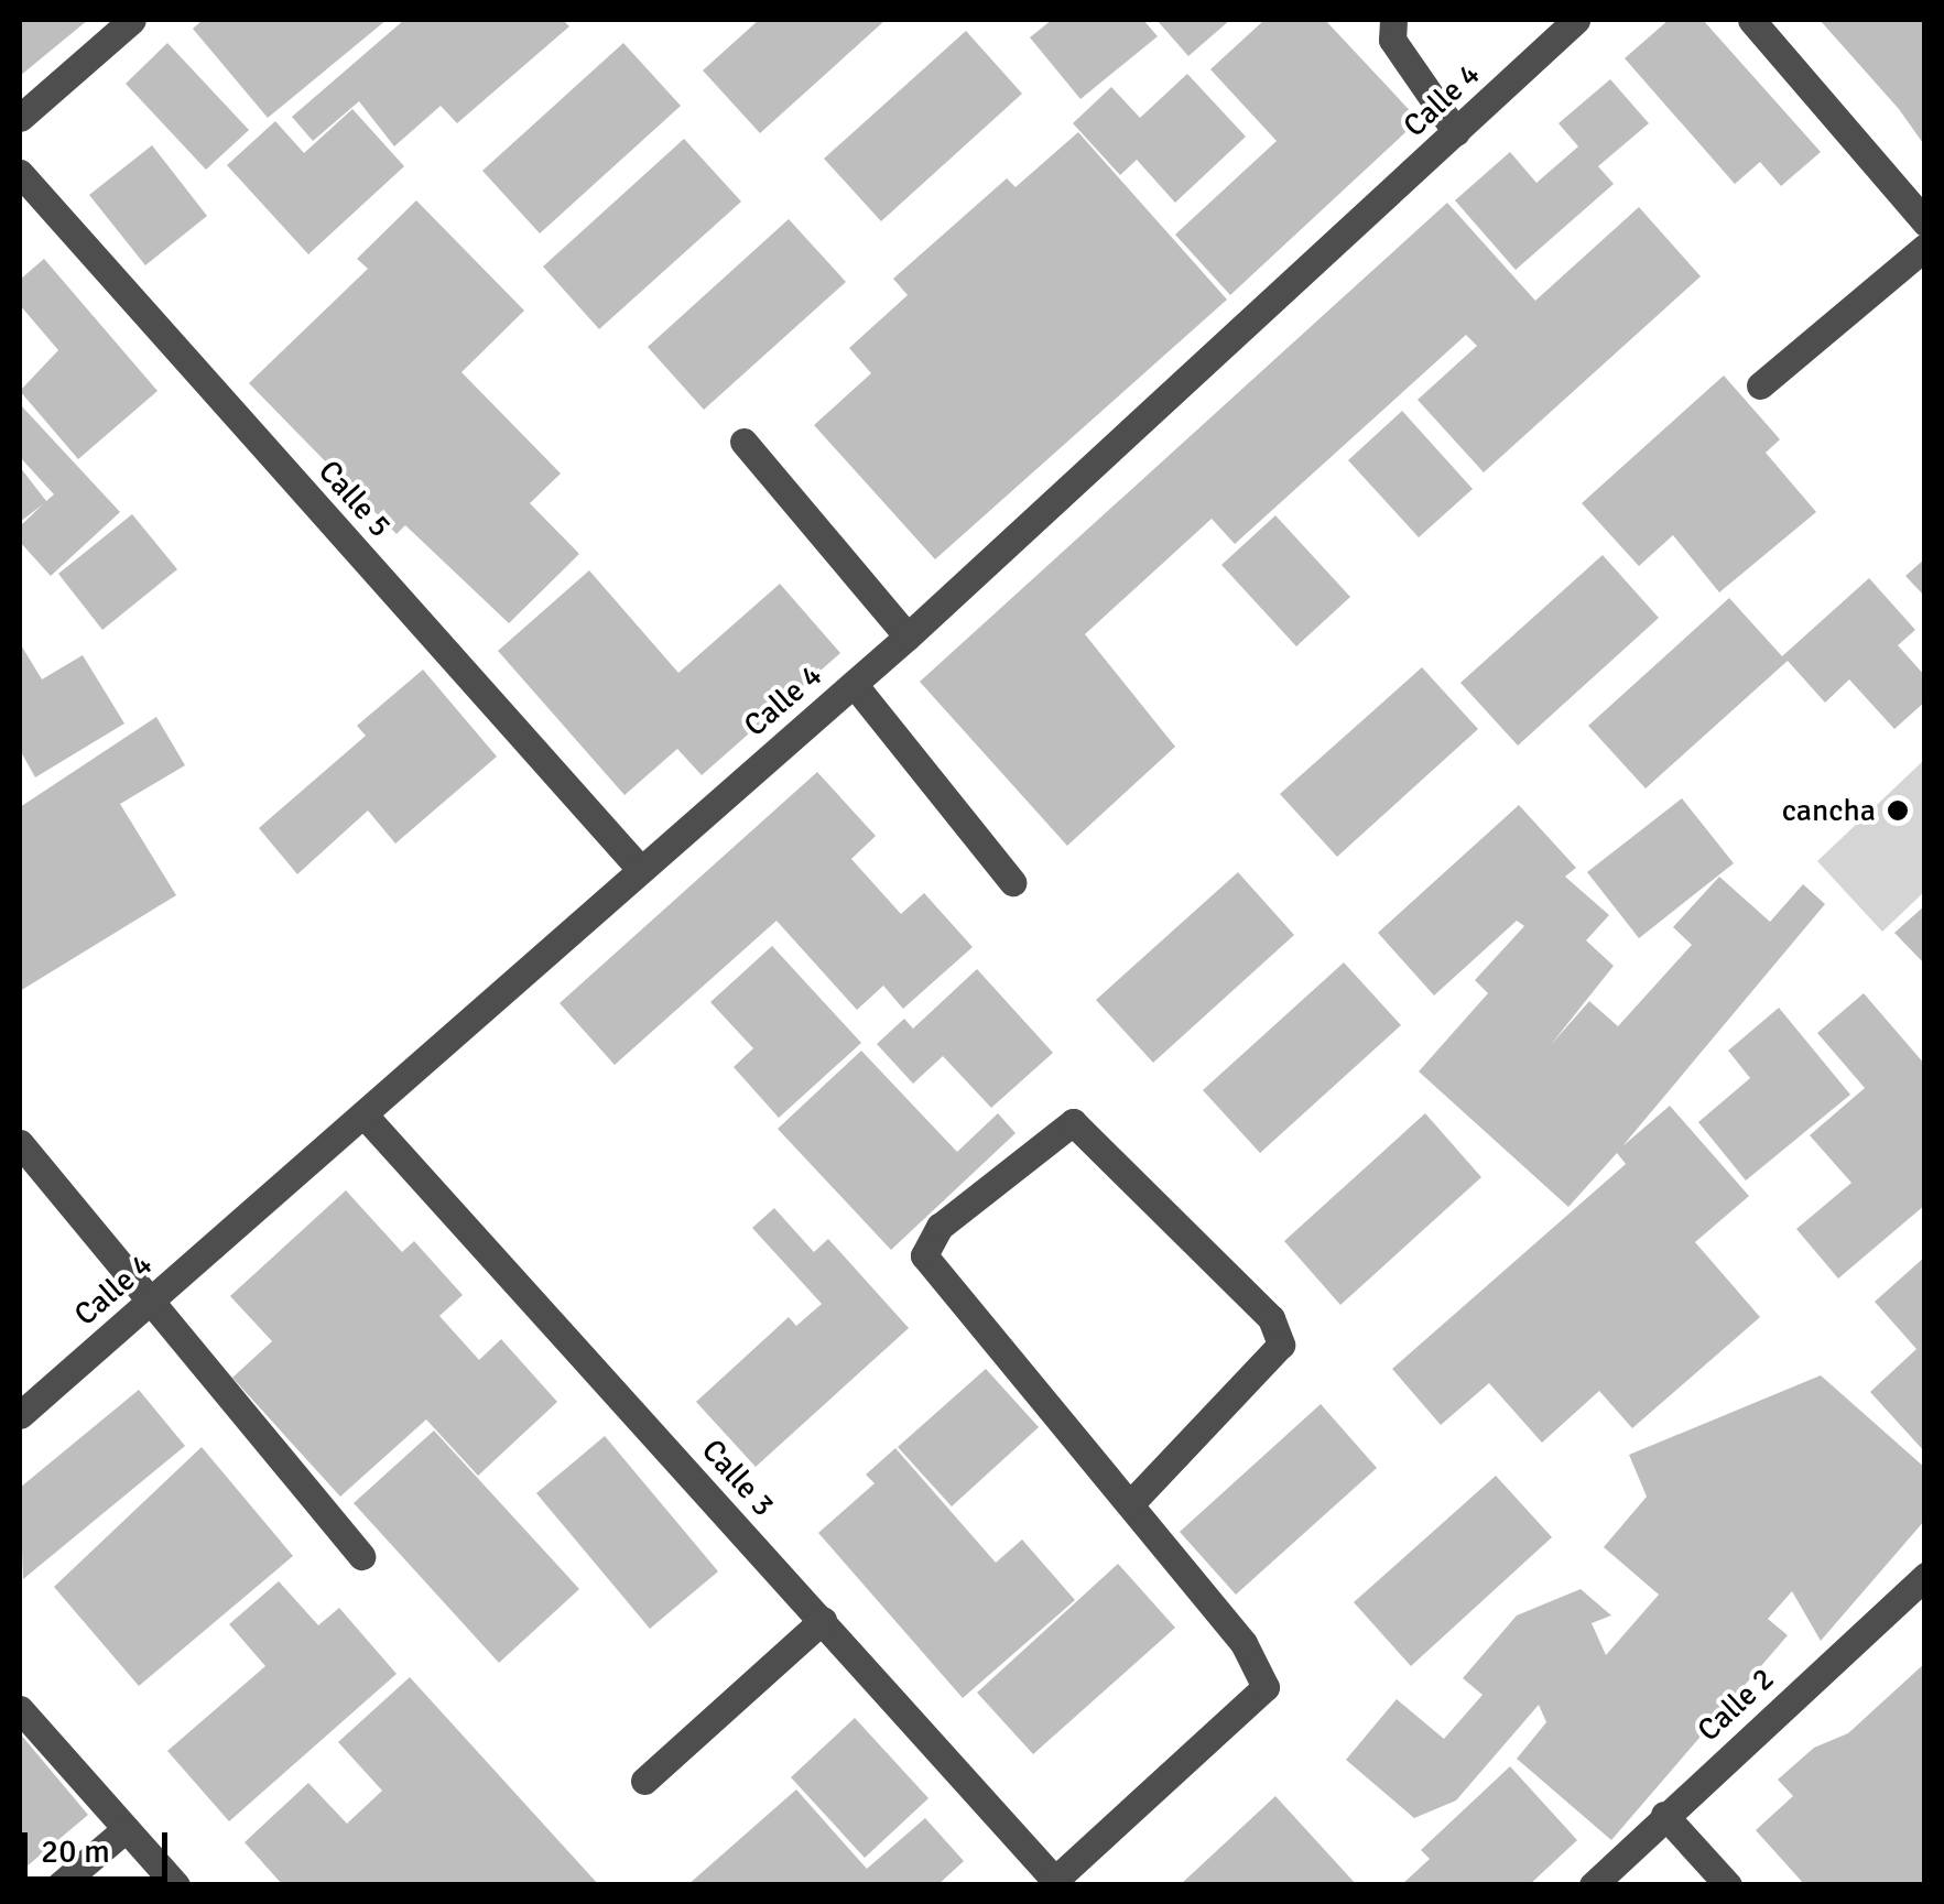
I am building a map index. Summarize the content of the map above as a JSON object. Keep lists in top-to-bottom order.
{
  "streets": {
    "street": [
      "Calle 4",
      "Calle 5",
      "Calle 3",
      "Calle 2"
    ]
  },
  "crossings": [
    ["Calle 4", "Calle 5"],
    ["Calle 4", "Calle 3"]
  ],
  "places": ["cancha"],
  "scale_bar": "20 m"
}
